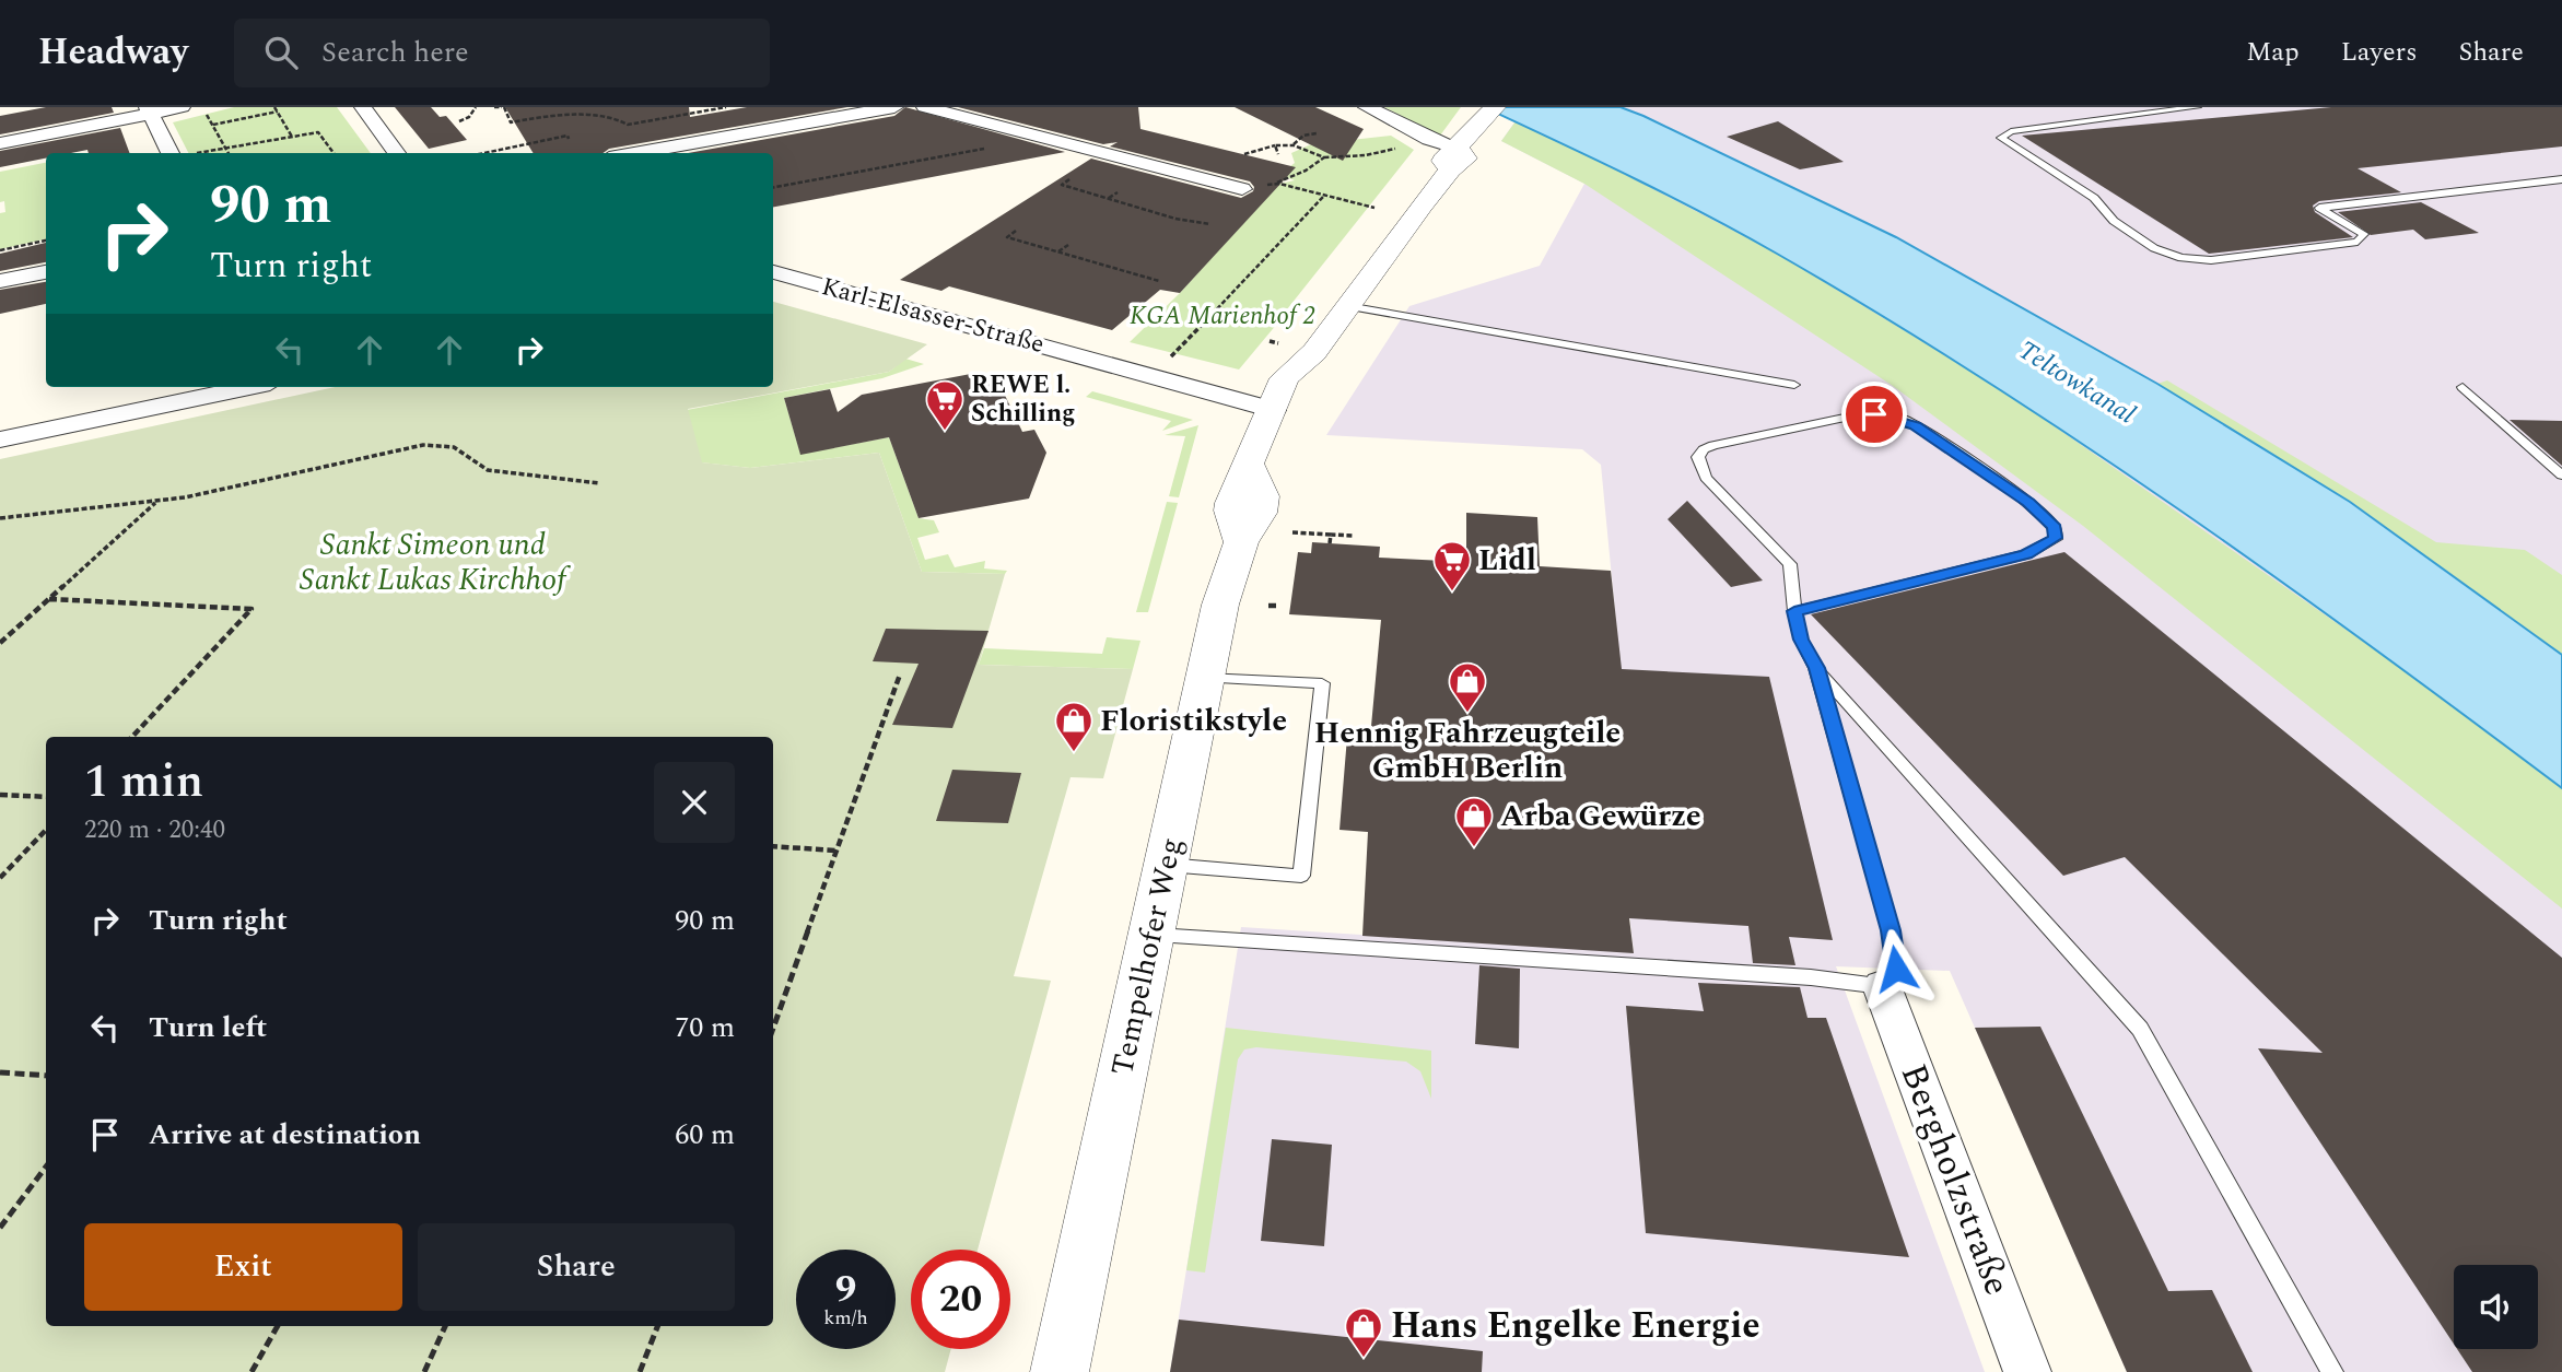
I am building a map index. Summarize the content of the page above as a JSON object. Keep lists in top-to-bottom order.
{
  "streets": {
    "street": ["Karl-Elsasser-Straße", "Tempelhofer Weg", "Bergholzstraße"]
  },
  "crossings": [
    ["Karl-Elsasser-Straße", "Tempelhofer Weg"]
  ],
  "water": ["Teltowkanal"],
  "parks": ["KGA Marienhof 2", "Sankt Simeon und Sankt Lukas Kirchhof"],
  "places": {
    "supermarket": ["REWE l. Schilling", "Lidl"],
    "shop": [
      "Hennig Fahrzeugteile GmbH Berlin",
      "Floristikstyle",
      "Arba Gewürze",
      "Hans Engelke Energie"
    ]
  },
  "page": {
    "header": "Headway",
    "search": "Search here",
    "nav": ["Map", "Layers", "Share"],
    "turn": ["90 m", "Turn right"],
    "heading": ["1 min", "220 m · 20:40"],
    "list": [
      {
        "name": "Turn right",
        "value": "90 m"
      },
      {
        "name": "Turn left",
        "value": "70 m"
      },
      {
        "name": "Arrive at destination",
        "value": "60 m"
      }
    ],
    "buttons": ["Exit", "Share"],
    "speed": "9 km/h",
    "limit": "20"
  }
}
